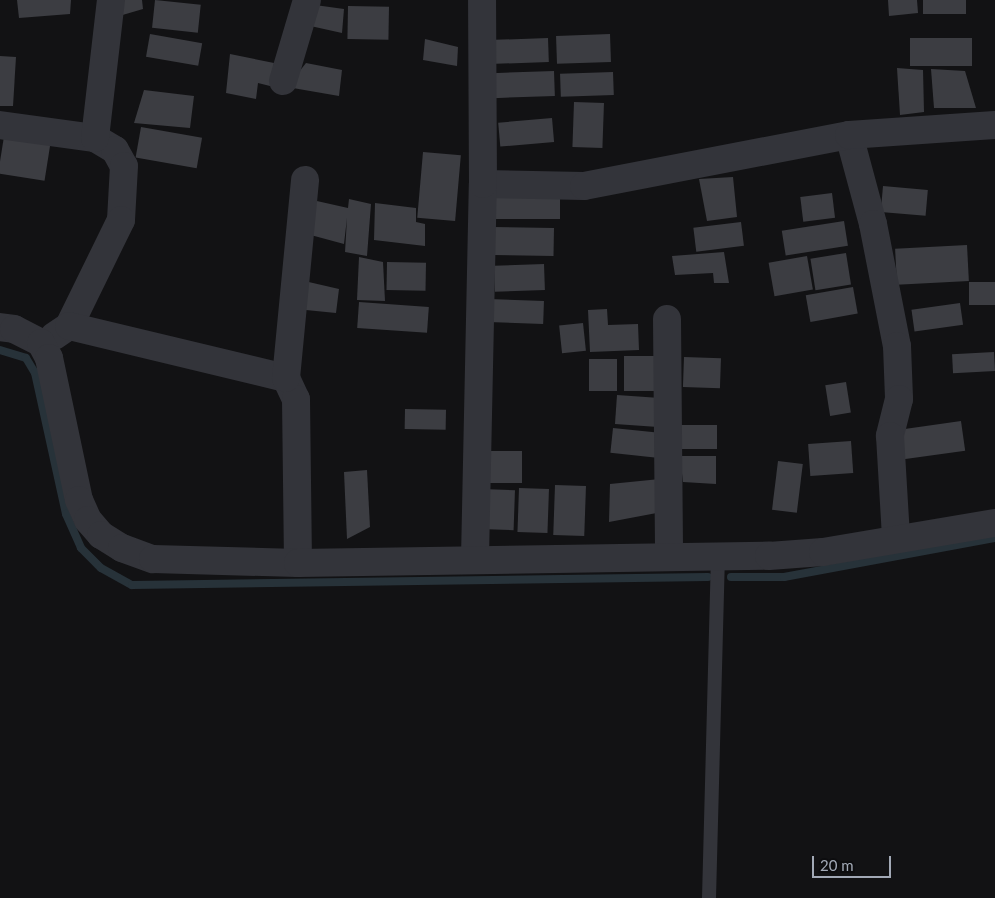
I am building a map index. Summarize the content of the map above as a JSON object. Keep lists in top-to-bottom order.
{
  "scale_bar": "20 m"
}
